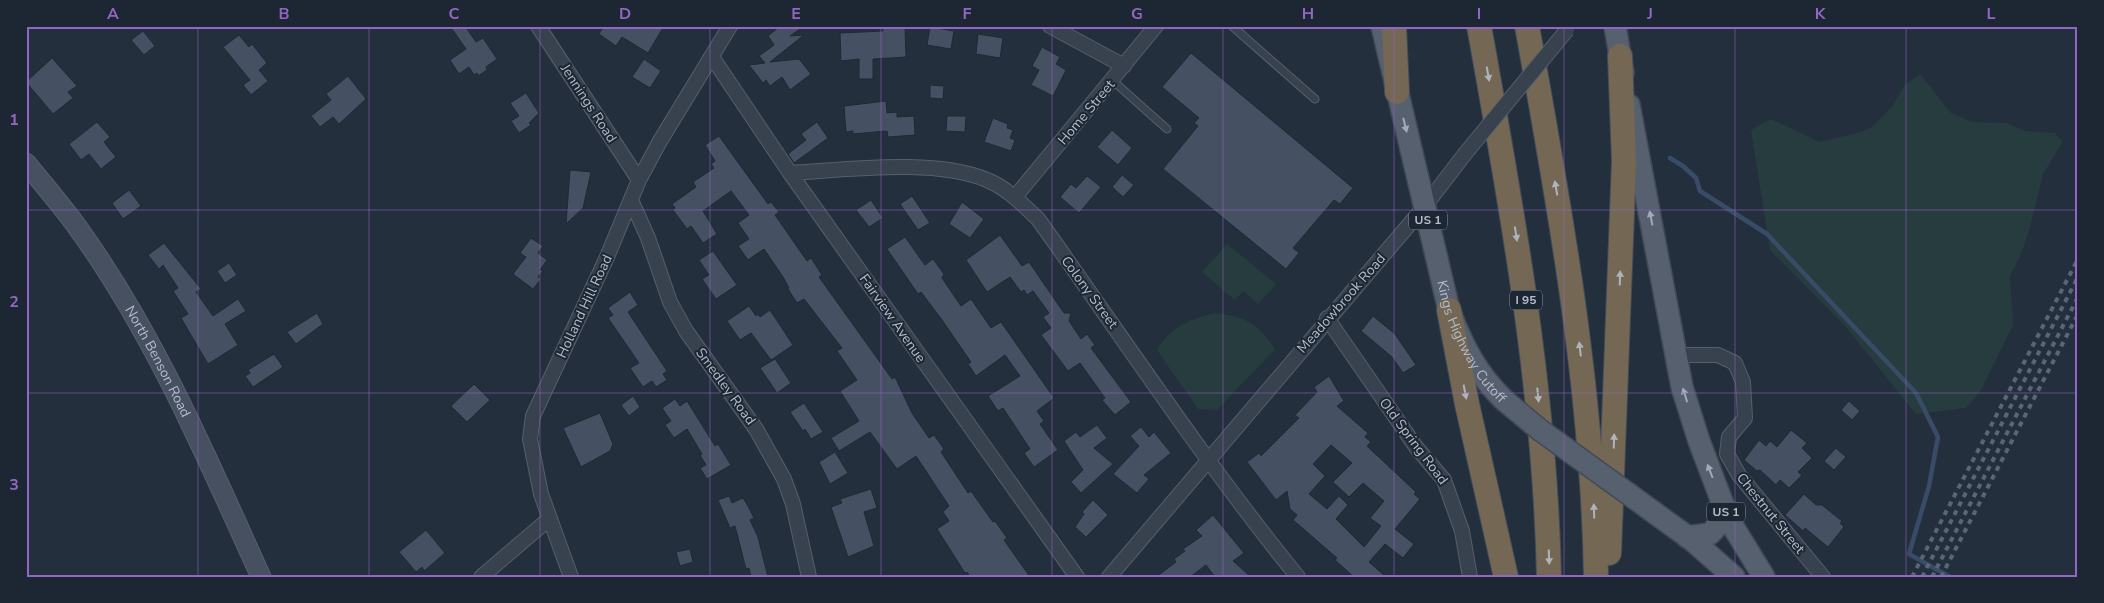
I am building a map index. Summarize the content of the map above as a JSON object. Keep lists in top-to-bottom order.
{
  "streets": {
    "highway": ["I 95"],
    "main road": ["US 1", "Kings Highway Cutoff", "North Benson Road"],
    "street": [
      "Jennings Road",
      "Home Street",
      "Colony Street",
      "Meadowbrook Road",
      "Holland Hill Road",
      "Fairview Avenue",
      "Smedley Road",
      "Old Spring Road",
      "Chestnut Street"
    ]
  },
  "crossings": [
    ["Jennings Road", "Holland Hill Road"],
    ["Home Street", "Colony Street"],
    ["US 1", "Chestnut Street"],
    ["Colony Street", "Meadowbrook Road"],
    ["Colony Street", "Fairview Avenue"],
    ["Meadowbrook Road", "Kings Highway Cutoff"],
    ["Meadowbrook Road", "Old Spring Road"],
    ["Holland Hill Road", "Fairview Avenue"],
    ["Holland Hill Road", "Smedley Road"]
  ],
  "grid": {
    "columns": [
      "A",
      "B",
      "C",
      "D",
      "E",
      "F",
      "G",
      "H",
      "I",
      "J",
      "K",
      "L"
    ],
    "rows": ["1", "2", "3"]
  }
}
